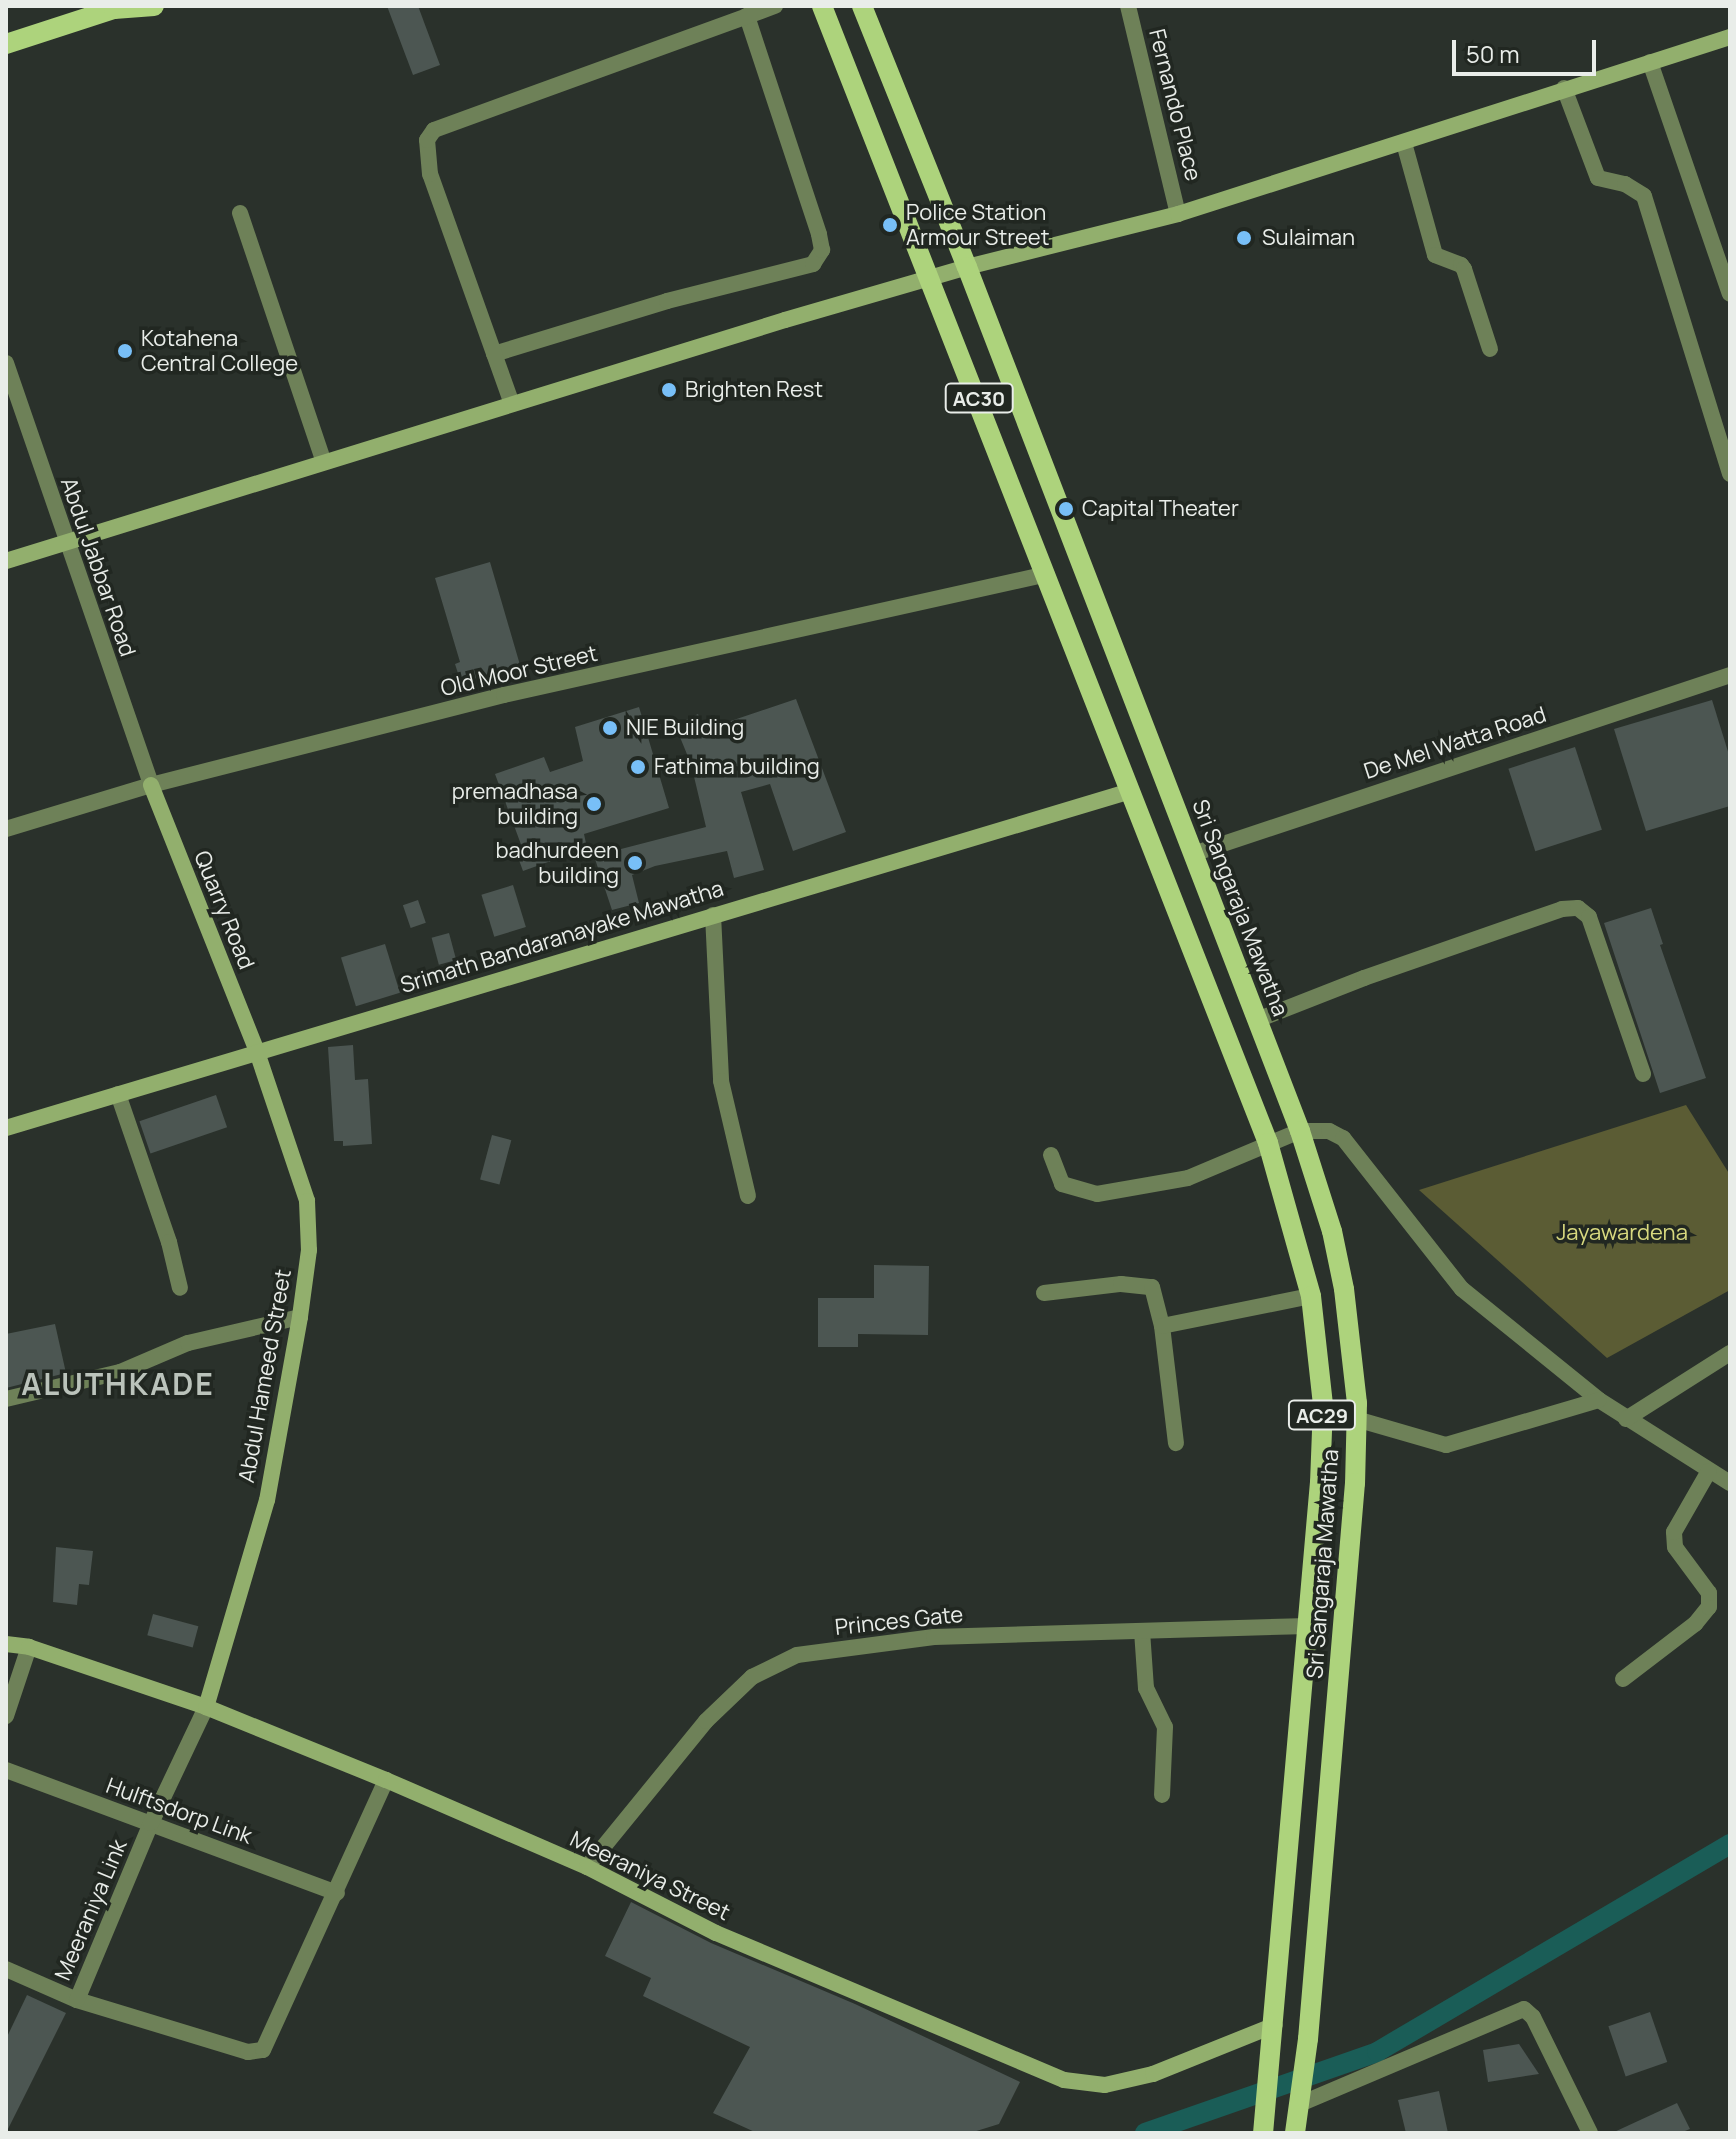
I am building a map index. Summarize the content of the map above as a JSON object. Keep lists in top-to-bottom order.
{
  "streets": {
    "main road": ["AC30", "Sri Sangaraja Mawatha", "AC29"],
    "street": [
      "Fernando Place",
      "Abdul Jabbar Road",
      "Old Moor Street",
      "De Mel Watta Road",
      "Quarry Road",
      "Srimath Bandaranayake Mawatha",
      "Abdul Hameed Street",
      "Princes Gate",
      "Hulftsdorp Link",
      "Meeraniya Street",
      "Meeraniya Link"
    ]
  },
  "crossings": [
    ["AC30", "Old Moor Street"],
    ["AC30", "Sri Sangaraja Mawatha"],
    ["AC30", "Srimath Bandaranayake Mawatha"],
    ["Abdul Jabbar Road", "Old Moor Street"],
    ["Abdul Jabbar Road", "Quarry Road"],
    ["Old Moor Street", "Quarry Road"],
    ["De Mel Watta Road", "Sri Sangaraja Mawatha"],
    ["Sri Sangaraja Mawatha", "Srimath Bandaranayake Mawatha"],
    ["Sri Sangaraja Mawatha", "Princes Gate"],
    ["Sri Sangaraja Mawatha", "Meeraniya Street"],
    ["Quarry Road", "Srimath Bandaranayake Mawatha"],
    ["Quarry Road", "Abdul Hameed Street"],
    ["Srimath Bandaranayake Mawatha", "Abdul Hameed Street"],
    ["Abdul Hameed Street", "Meeraniya Street"],
    ["Abdul Hameed Street", "Meeraniya Link"],
    ["Princes Gate", "Meeraniya Street"],
    ["Hulftsdorp Link", "Meeraniya Link"],
    ["Meeraniya Street", "Meeraniya Link"]
  ],
  "districts": ["ALUTHKADE"],
  "parks": ["Jayawardena"],
  "places": [
    "Police Station Armour Street",
    "Sulaiman",
    "Kotahena Central College",
    "Brighten Rest",
    "Capital Theater",
    "NIE Building",
    "Fathima building",
    "premadhasa building",
    "badhurdeen building"
  ],
  "scale_bar": "50 m"
}
